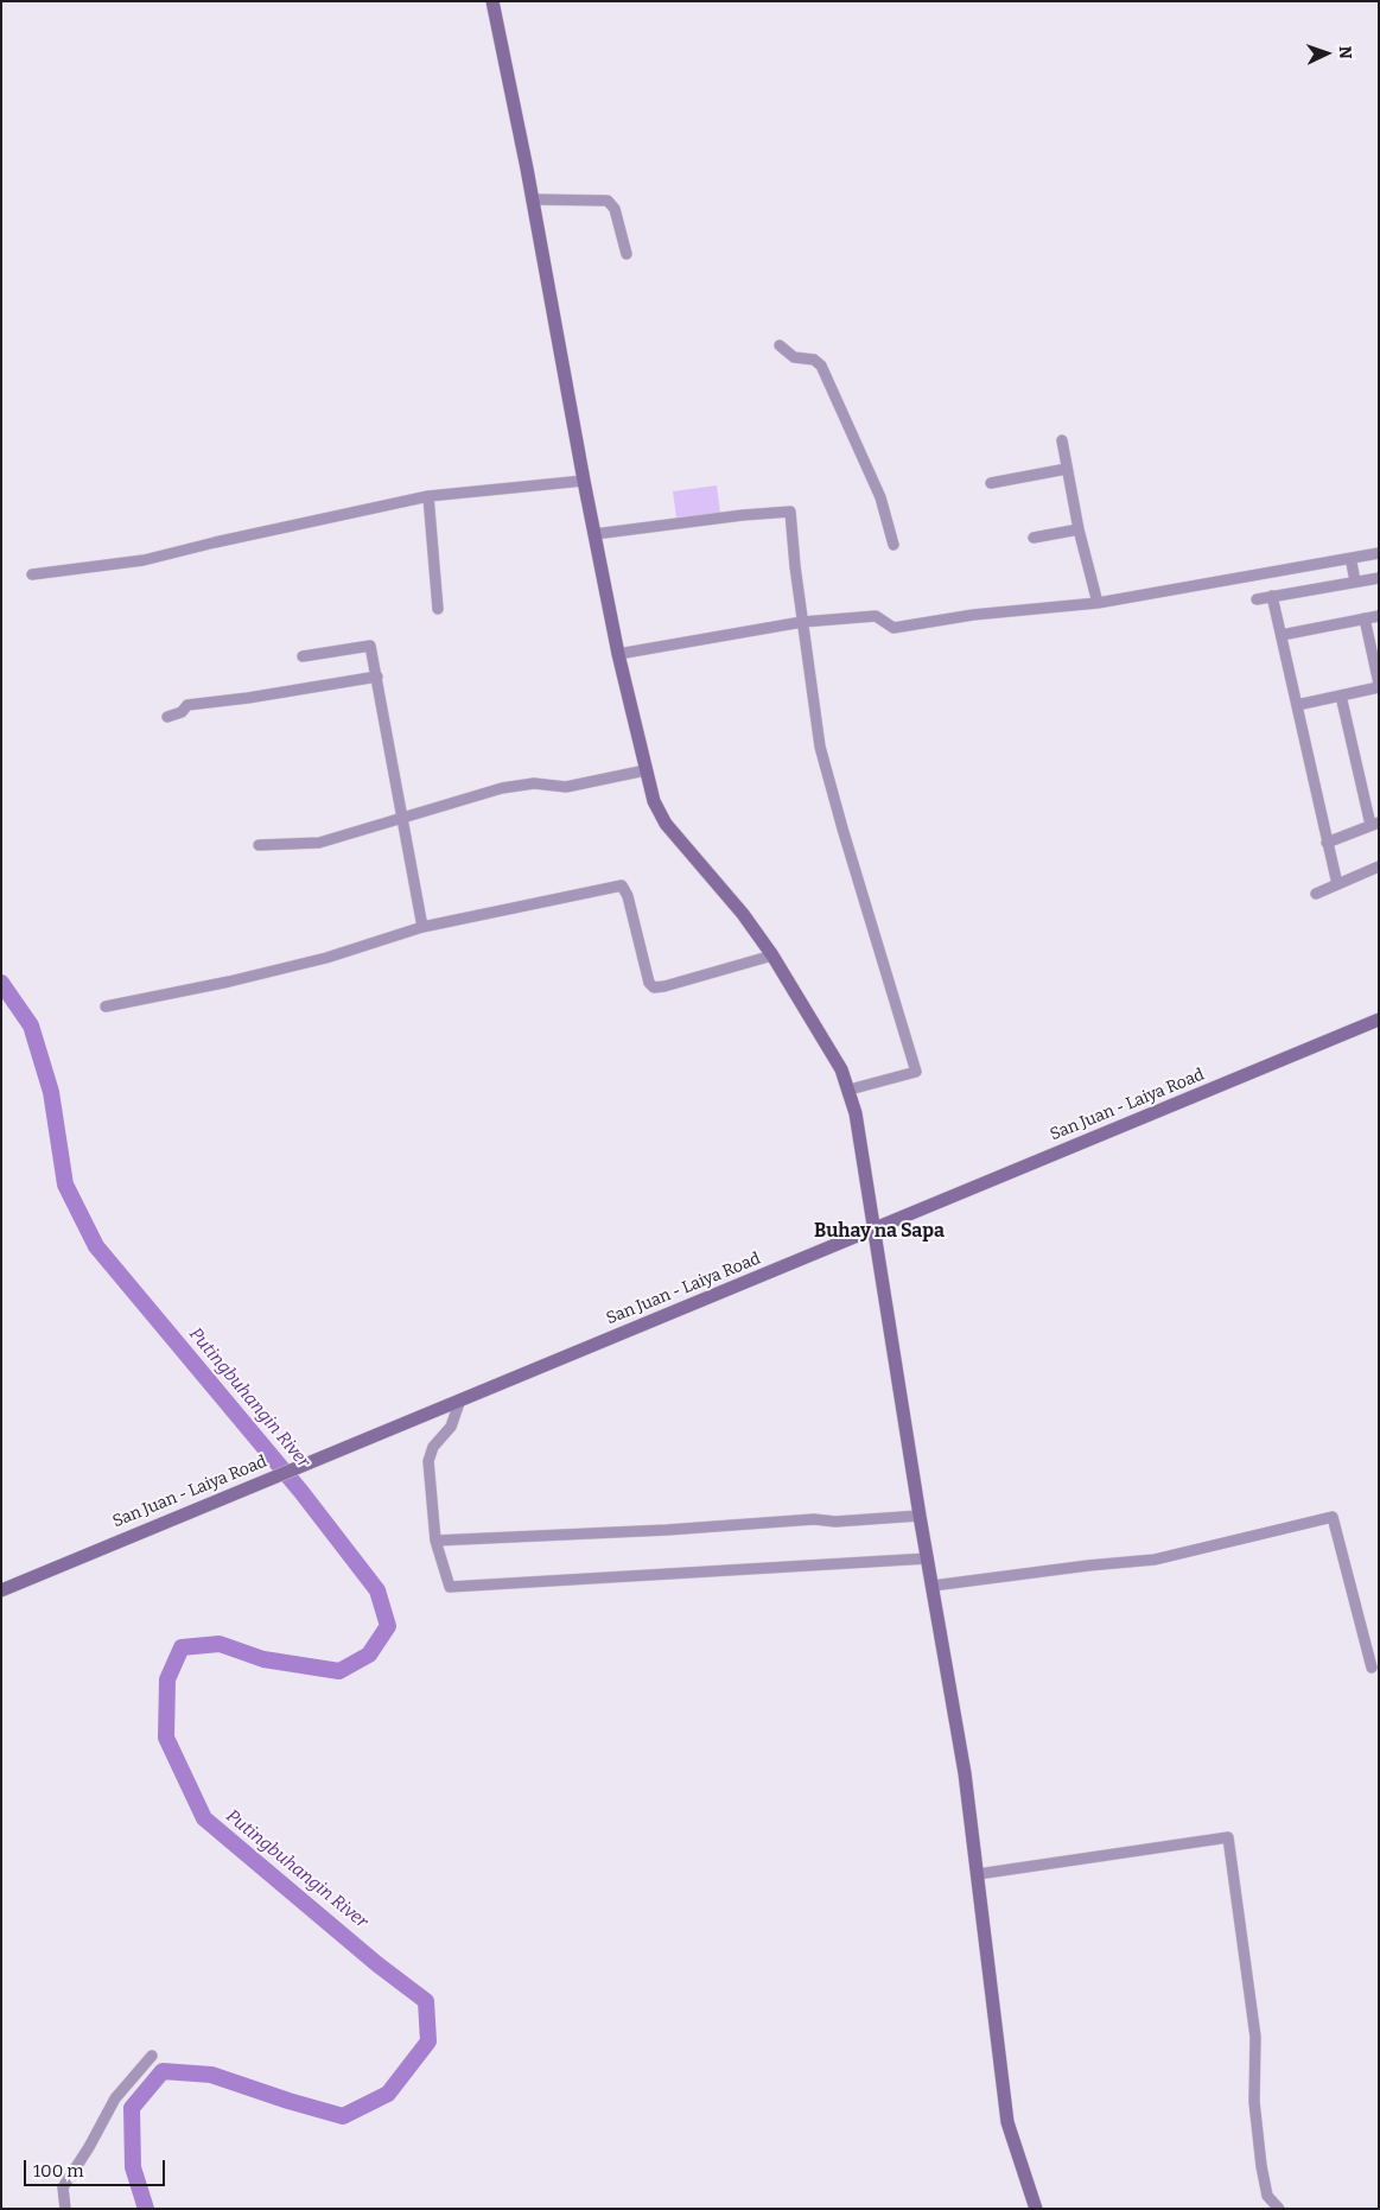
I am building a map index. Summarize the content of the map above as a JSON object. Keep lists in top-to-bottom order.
{
  "streets": {
    "street": ["San Juan - Laiya Road"]
  },
  "districts": ["Buhay na Sapa"],
  "water": ["Putingbuhangin River"],
  "scale_bar": "100 m",
  "north": "right"
}
